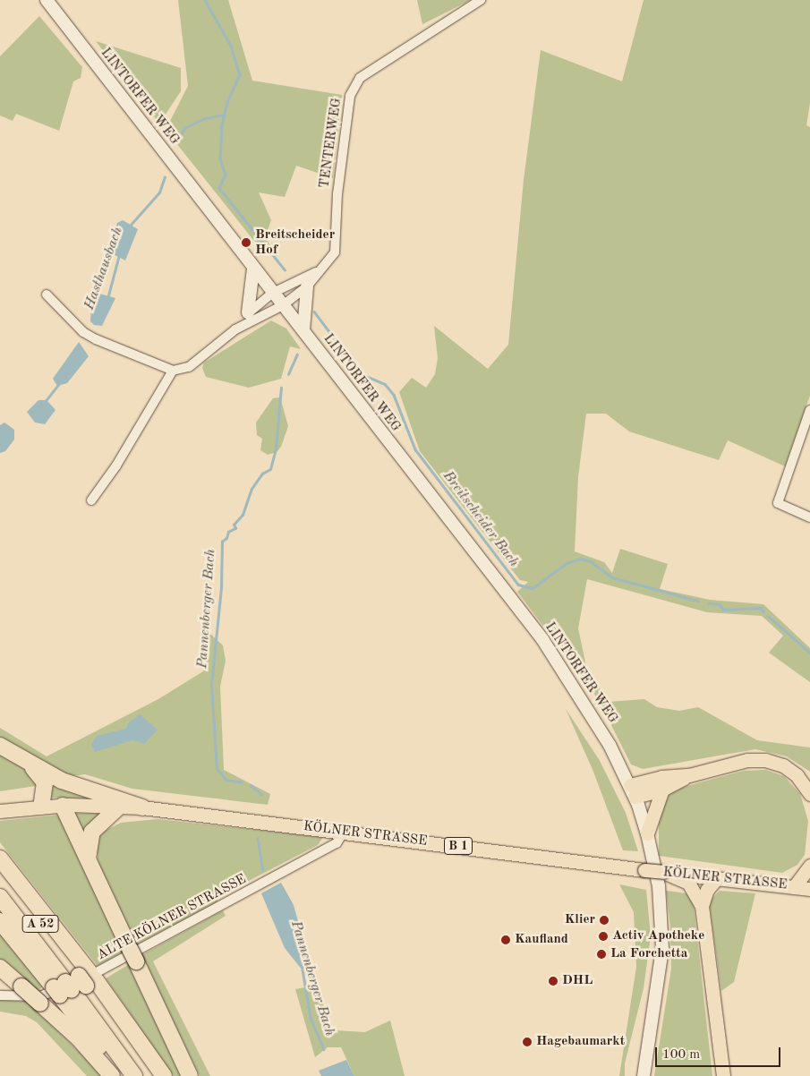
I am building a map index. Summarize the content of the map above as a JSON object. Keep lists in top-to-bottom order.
{
  "streets": {
    "highway": ["A 52"],
    "main road": ["LINTORFER WEG", "KÖLNER STRASSE", "B 1"],
    "street": ["TENTERWEG", "ALTE KÖLNER STRASSE"]
  },
  "crossings": [
    ["LINTORFER WEG", "TENTERWEG"],
    ["KÖLNER STRASSE", "ALTE KÖLNER STRASSE"]
  ],
  "water": ["Hasthausbach", "Breitscheider Bach", "Pannenberger Bach"],
  "places": [
    "Breitscheider Hof",
    "Klier",
    "Activ Apotheke",
    "Kaufland",
    "La Forchetta",
    "DHL",
    "Hagebaumarkt"
  ],
  "scale_bar": "100 m"
}
